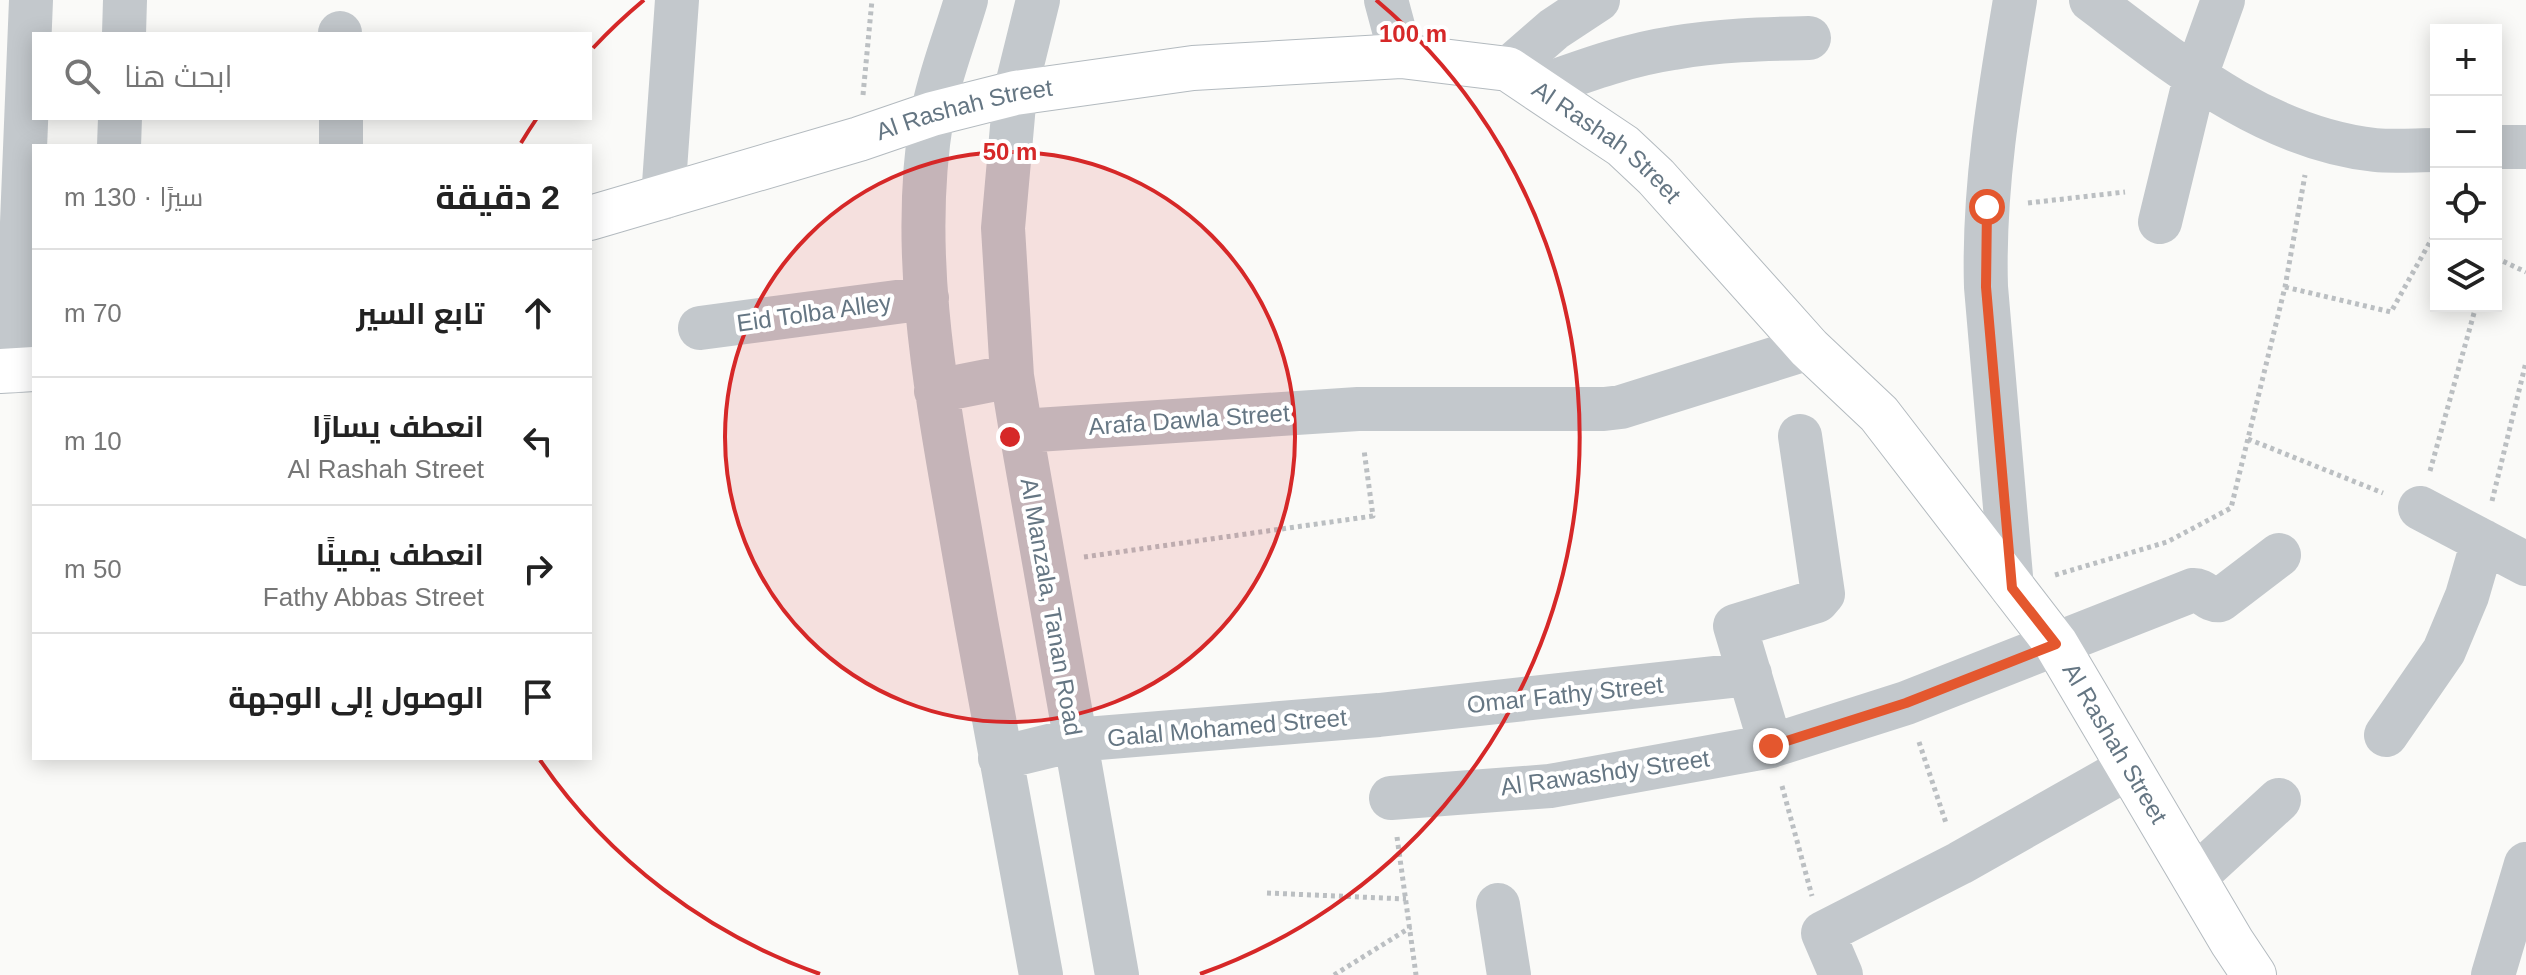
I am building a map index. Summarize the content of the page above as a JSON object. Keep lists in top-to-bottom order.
{
  "streets": {
    "main road": ["Al Rashah Street"],
    "street": [
      "Eid Tolba Alley",
      "Arafa Dawla Street",
      "Al Manzala, Tanan Road",
      "Omar Fathy Street",
      "Galal Mohamed Street",
      "Al Rawashdy Street"
    ]
  },
  "crossings": [
    ["Al Rashah Street", "Arafa Dawla Street"],
    ["Al Rashah Street", "Al Manzala, Tanan Road"],
    ["Al Rashah Street", "Al Rawashdy Street"],
    ["Arafa Dawla Street", "Al Manzala, Tanan Road"],
    ["Al Manzala, Tanan Road", "Galal Mohamed Street"],
    ["Omar Fathy Street", "Galal Mohamed Street"]
  ],
  "page": {
    "map_buttons": ["+", "−"],
    "search": "ابحث هنا",
    "heading": ["2 دقيقة", "سيرًا · 130 m"],
    "list": [
      ["تابع السير", "70 m"],
      ["انعطف يسارًا", "Al Rashah Street", "10 m"],
      ["انعطف يمينًا", "Fathy Abbas Street", "50 m"],
      "الوصول إلى الوجهة"
    ]
  },
  "rings": ["100 m", "50 m"]
}
